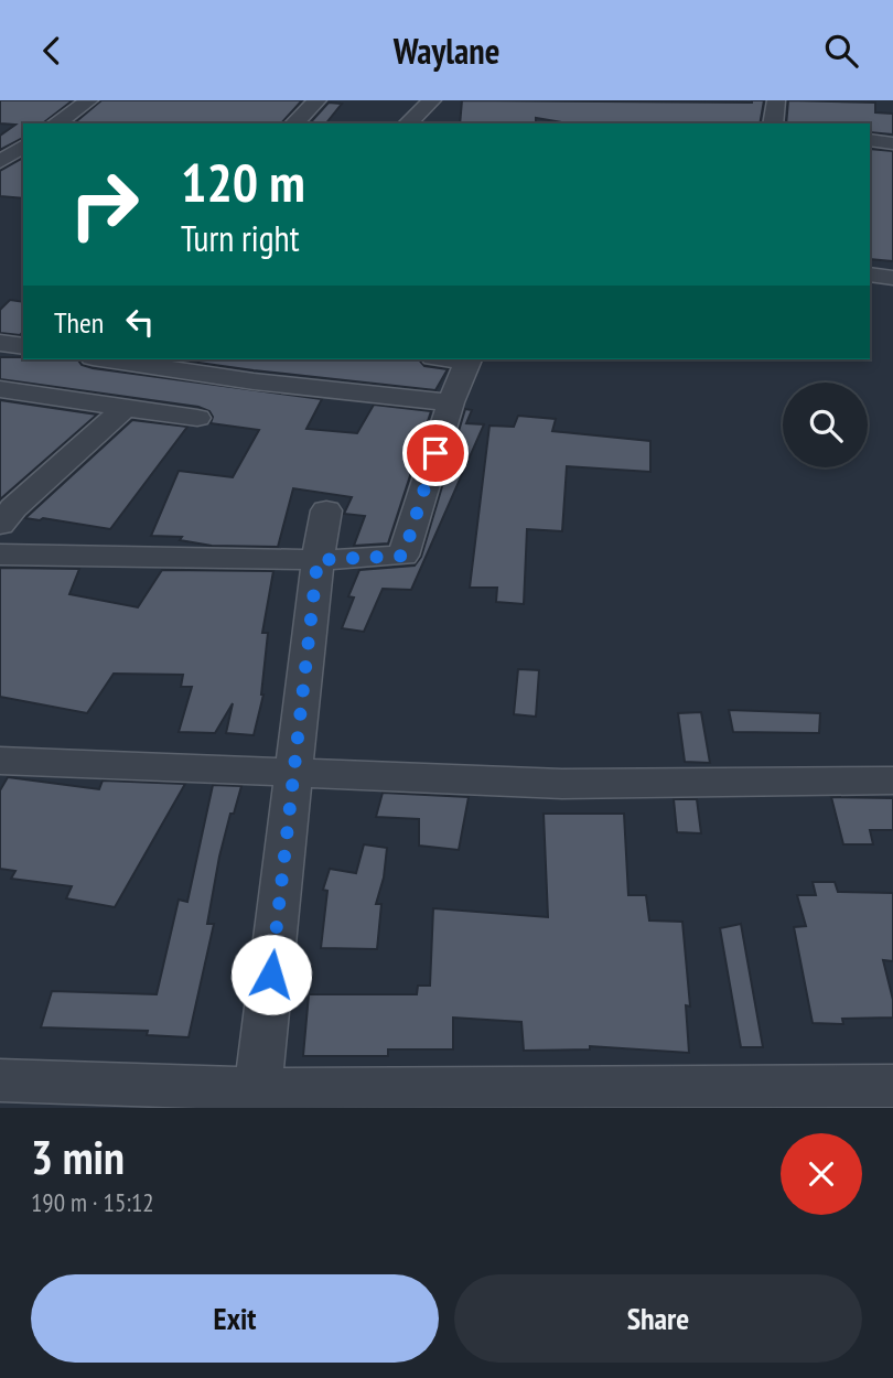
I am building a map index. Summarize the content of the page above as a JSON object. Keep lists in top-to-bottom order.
{
  "page": {
    "header": "Waylane",
    "turn": ["120 m", "Turn right"],
    "then": "Then",
    "heading": ["3 min", "190 m · 15:12"],
    "buttons": ["Exit", "Share"]
  }
}
